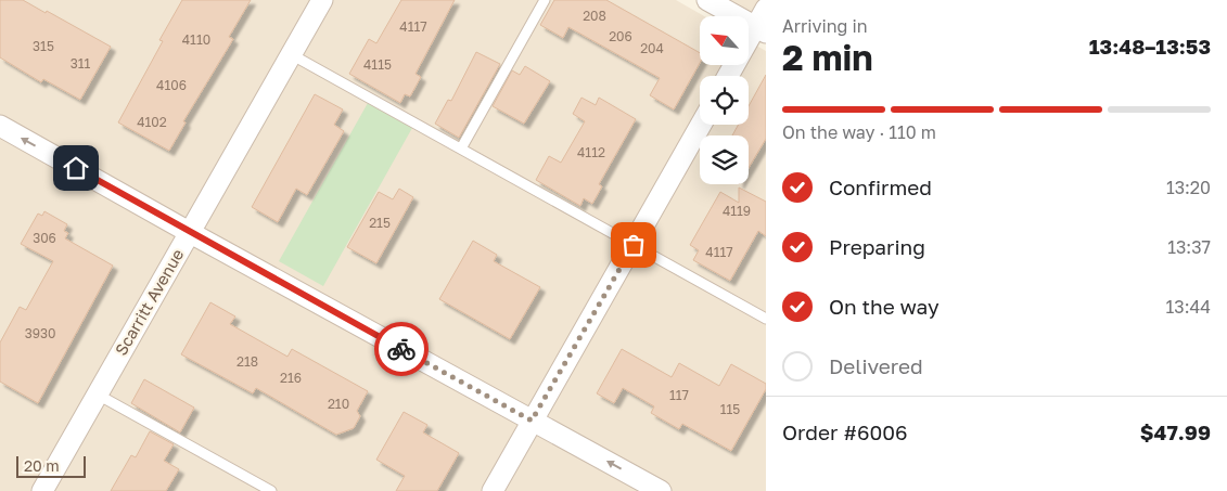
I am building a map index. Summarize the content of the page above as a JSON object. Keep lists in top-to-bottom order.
{
  "streets": {
    "street": ["Scarritt Avenue"]
  },
  "house_numbers": [
    "208",
    "4117",
    "206",
    "4110",
    "315",
    "204",
    "311",
    "4115",
    "4106",
    "4102",
    "4112",
    "4119",
    "215",
    "306",
    "4117",
    "3930",
    "218",
    "216",
    "117",
    "210",
    "115"
  ],
  "scale_bar": "20 m",
  "north": "top left",
  "page": {
    "heading": ["2 min", "Arriving in", "13:48–13:53"],
    "panel": ["Order #6006", "$47.99"],
    "bar": "On the way · 110 m",
    "list": [
      ["Confirmed", "13:20"],
      ["Preparing", "13:37"],
      ["On the way", "13:44"],
      "Delivered"
    ],
    "scale": "20 m"
  }
}
